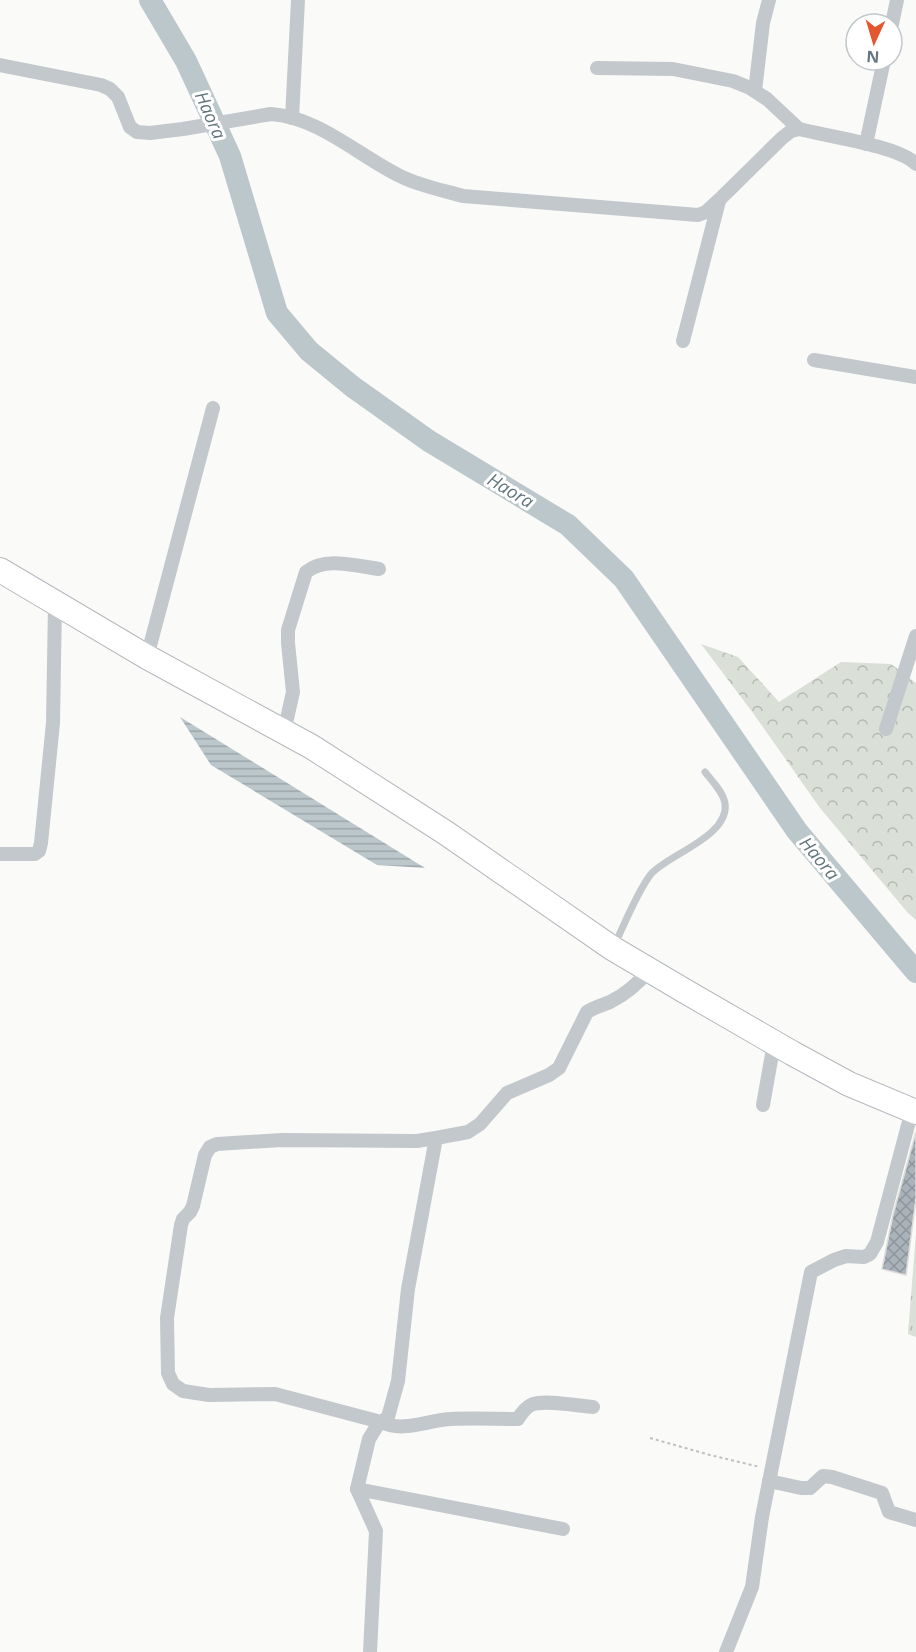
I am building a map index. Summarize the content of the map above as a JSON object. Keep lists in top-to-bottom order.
{
  "water": ["Haora"],
  "north": "bottom"
}
